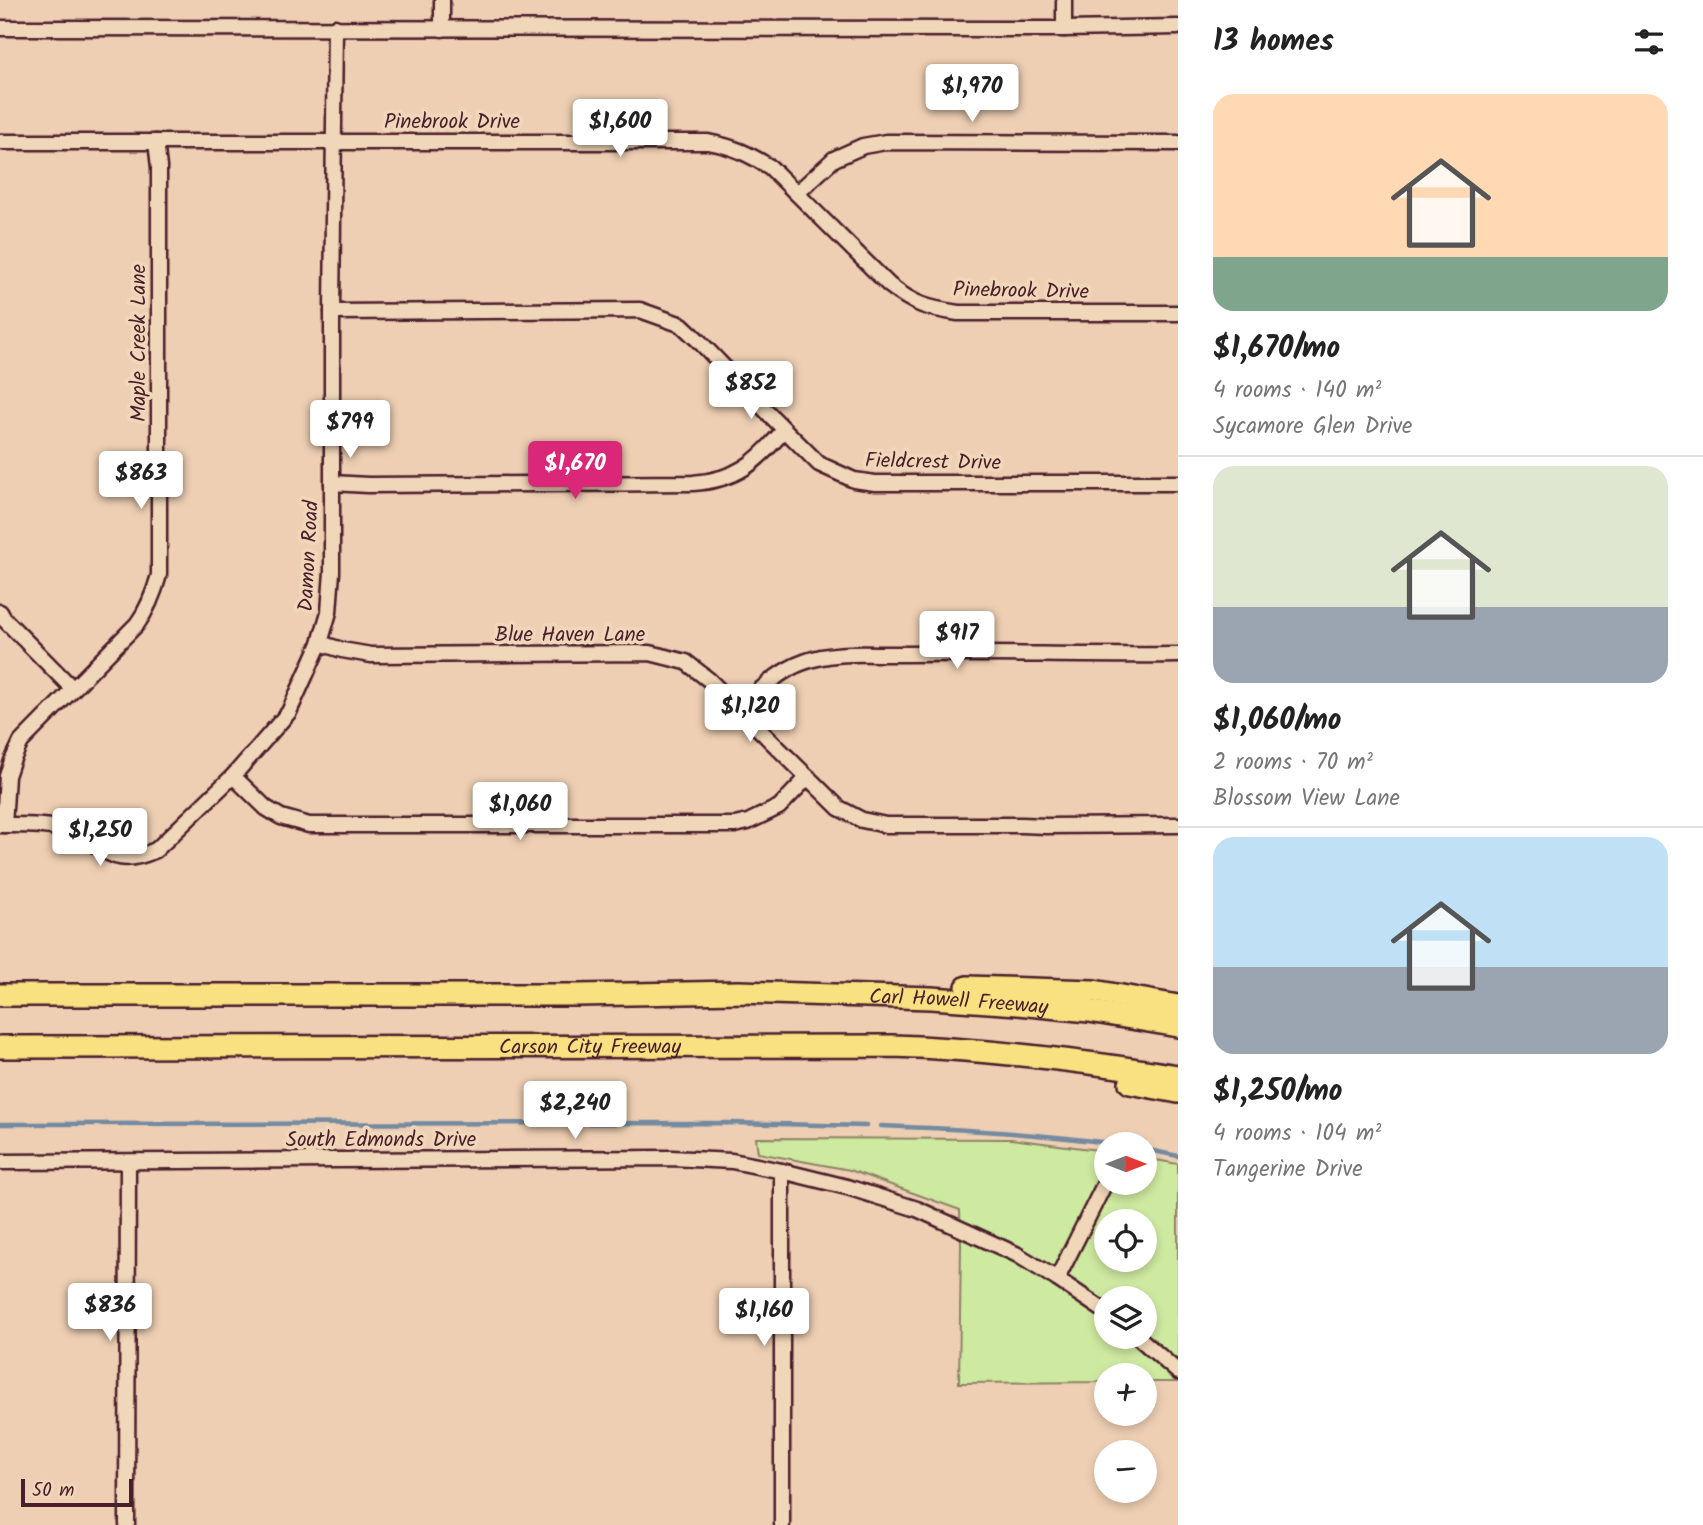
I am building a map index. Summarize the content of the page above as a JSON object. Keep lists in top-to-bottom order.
{
  "streets": {
    "highway": ["Carl Howell Freeway", "Carson City Freeway"],
    "street": [
      "Pinebrook Drive",
      "Maple Creek Lane",
      "Fieldcrest Drive",
      "Damon Road",
      "Blue Haven Lane",
      "South Edmonds Drive"
    ]
  },
  "crossings": [
    ["Pinebrook Drive", "Maple Creek Lane"],
    ["Pinebrook Drive", "Damon Road"],
    ["Maple Creek Lane", "Damon Road"],
    ["Fieldcrest Drive", "Damon Road"],
    ["Damon Road", "Blue Haven Lane"]
  ],
  "scale_bar": "50 m",
  "north": "right",
  "page": {
    "heading": "13 homes",
    "price": [
      "$1,970",
      "$1,600",
      "$852",
      "$799",
      "$1,670",
      "$863",
      "$917",
      "$1,120",
      "$1,060",
      "$1,250",
      "$2,240",
      "$836",
      "$1,160"
    ],
    "list": [
      {
        "name": "$1,670/mo",
        "note": "4 rooms · 140 m² · Sycamore Glen Drive"
      },
      {
        "name": "$1,060/mo",
        "note": "2 rooms · 70 m² · Blossom View Lane"
      },
      {
        "name": "$1,250/mo",
        "note": "4 rooms · 104 m² · Tangerine Drive"
      }
    ],
    "map_buttons": ["+", "−"],
    "scale": "50 m"
  }
}
